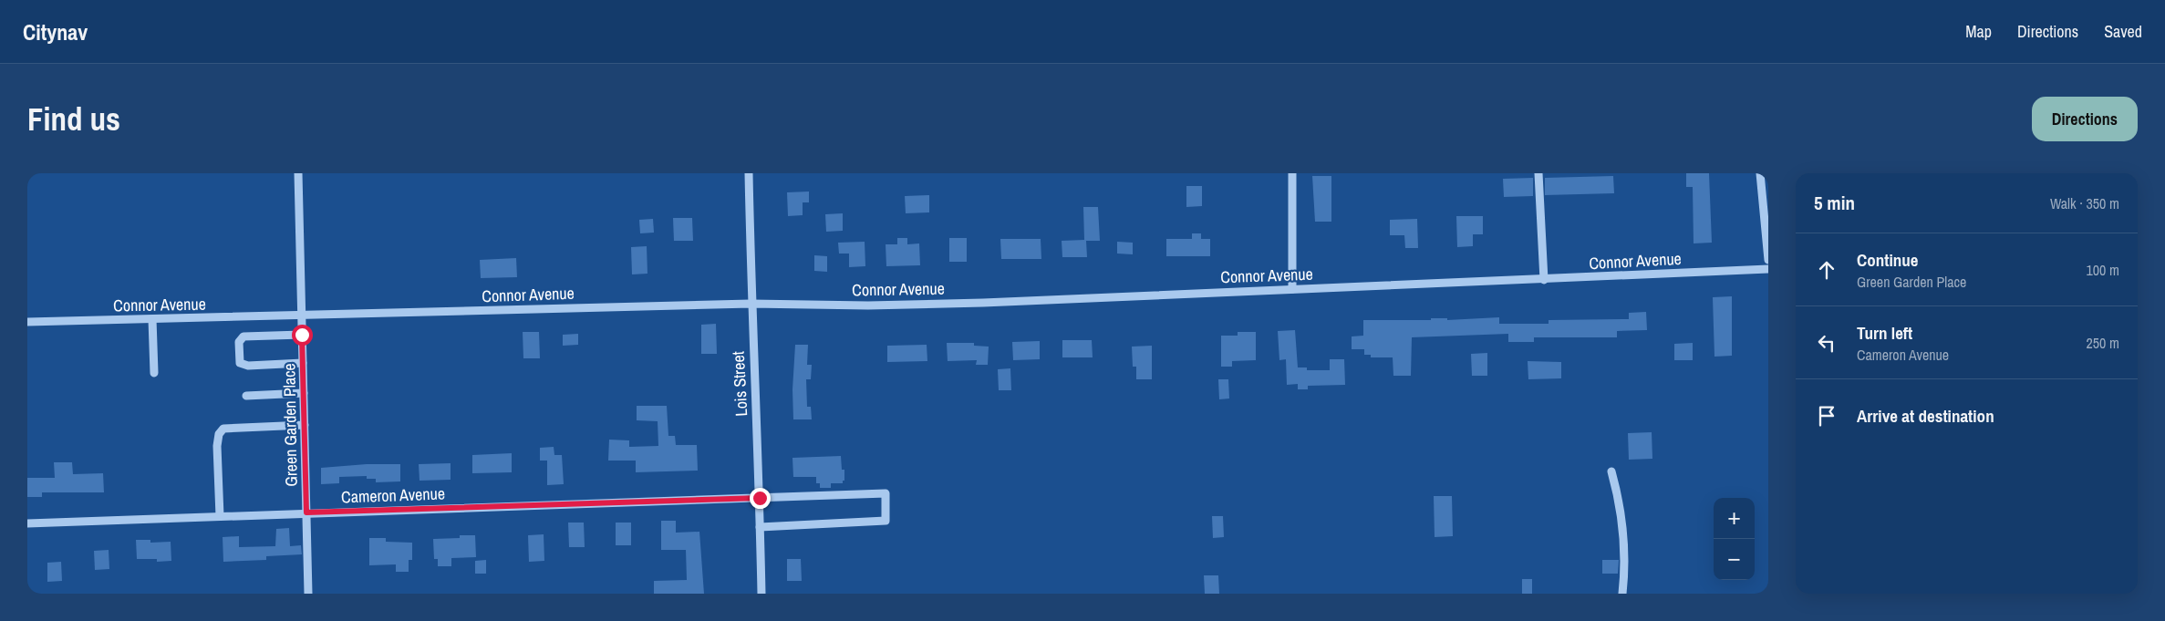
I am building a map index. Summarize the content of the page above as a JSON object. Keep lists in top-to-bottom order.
{
  "streets": {
    "street": [
      "Connor Avenue",
      "Lois Street",
      "Green Garden Place",
      "Cameron Avenue"
    ]
  },
  "crossings": [
    ["Connor Avenue", "Lois Street"],
    ["Connor Avenue", "Green Garden Place"],
    ["Lois Street", "Cameron Avenue"],
    ["Green Garden Place", "Cameron Avenue"]
  ],
  "page": {
    "header": "Citynav",
    "nav": ["Map", "Directions", "Saved"],
    "buttons": "Directions",
    "title": "Find us",
    "heading": ["5 min", "Walk · 350 m"],
    "list": [
      ["Continue", "Green Garden Place", "100 m"],
      ["Turn left", "Cameron Avenue", "250 m"],
      "Arrive at destination"
    ],
    "map_buttons": ["+", "−"]
  }
}
